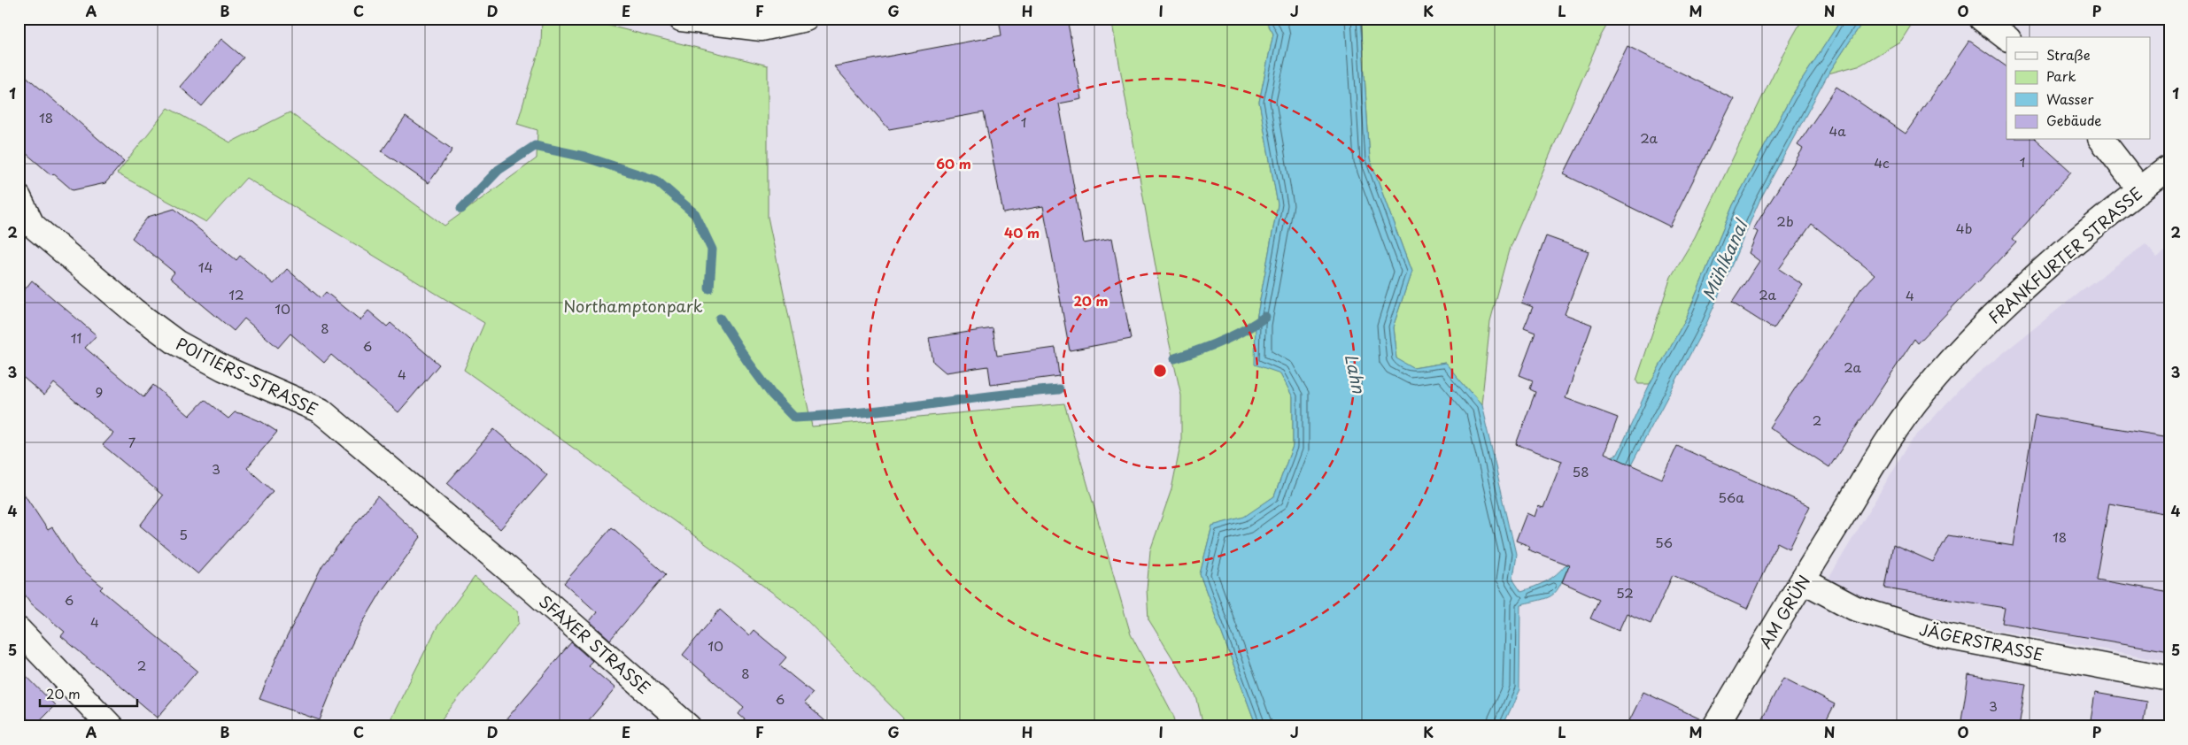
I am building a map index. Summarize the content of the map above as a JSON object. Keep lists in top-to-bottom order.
{
  "streets": {
    "street": [
      "FRANKFURTER STRASSE",
      "POITIERS-STRASSE",
      "AM GRÜN",
      "JÄGERSTRASSE",
      "SFAXER STRASSE"
    ]
  },
  "crossings": [
    ["FRANKFURTER STRASSE", "AM GRÜN"],
    ["POITIERS-STRASSE", "SFAXER STRASSE"],
    ["AM GRÜN", "JÄGERSTRASSE"]
  ],
  "water": ["Mühlkanal", "Lahn"],
  "parks": ["Northamptonpark"],
  "house_numbers": [
    "18",
    "1",
    "4a",
    "2a",
    "1",
    "4c",
    "2b",
    "4b",
    "14",
    "12",
    "2a",
    "4",
    "10",
    "8",
    "11",
    "6",
    "2a",
    "4",
    "9",
    "2",
    "7",
    "3",
    "58",
    "56a",
    "5",
    "18",
    "56",
    "52",
    "6",
    "4",
    "10",
    "2",
    "8",
    "6",
    "3"
  ],
  "legend": [
    "Straße",
    "Park",
    "Wasser",
    "Gebäude"
  ],
  "scale_bar": "20 m",
  "grid": {
    "columns": [
      "A",
      "B",
      "C",
      "D",
      "E",
      "F",
      "G",
      "H",
      "I",
      "J",
      "K",
      "L",
      "M",
      "N",
      "O",
      "P"
    ],
    "rows": [
      "1",
      "2",
      "3",
      "4",
      "5"
    ]
  },
  "rings": ["60 m", "40 m", "20 m"]
}
